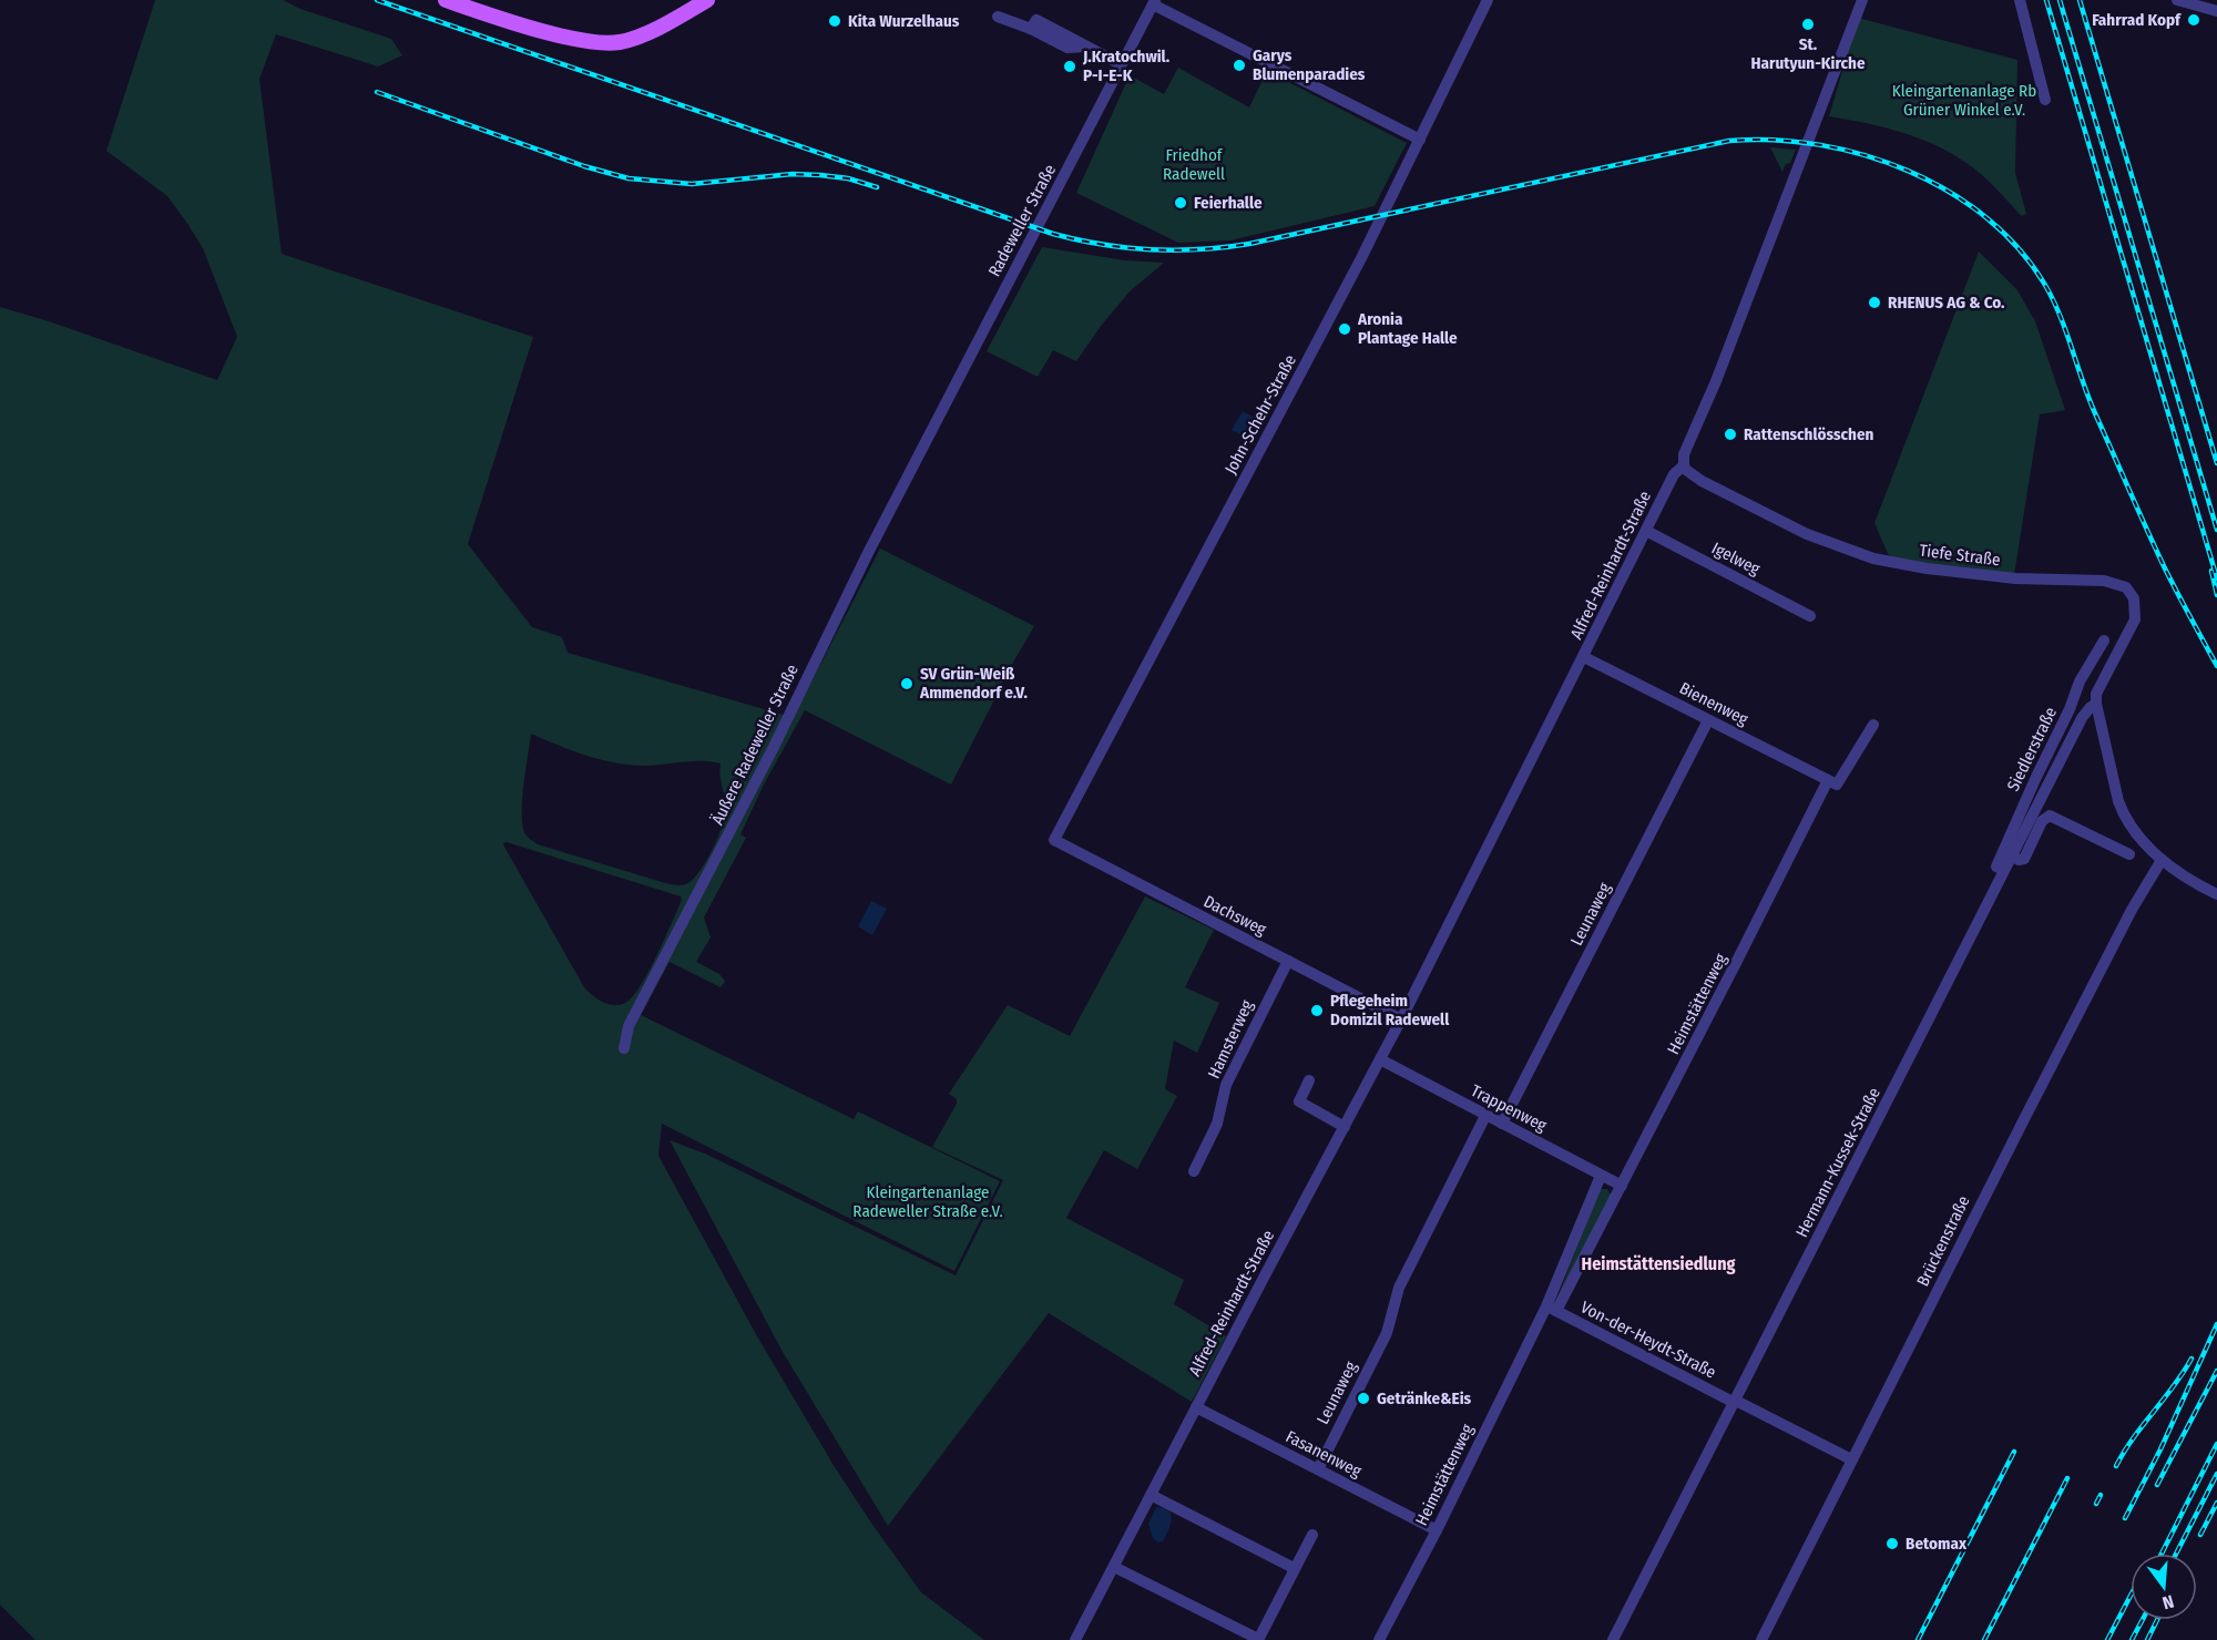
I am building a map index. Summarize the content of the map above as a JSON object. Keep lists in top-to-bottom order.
{
  "streets": {
    "street": [
      "Radeweller Straße",
      "John-Schehr-Straße",
      "Tiefe Straße",
      "Igelweg",
      "Alfred-Reinhardt-Straße",
      "Bienenweg",
      "Äußere Radeweller Straße",
      "Siedlerstraße",
      "Leunaweg",
      "Dachsweg",
      "Heimstättenweg",
      "Hamsterweg",
      "Trappenweg",
      "Hermann-Kussek-Straße",
      "Brückenstraße",
      "Von-der-Heydt-Straße",
      "Fasanenweg"
    ]
  },
  "crossings": [
    ["Radeweller Straße", "Äußere Radeweller Straße"],
    ["John-Schehr-Straße", "Dachsweg"],
    ["Tiefe Straße", "Alfred-Reinhardt-Straße"],
    ["Tiefe Straße", "Hermann-Kussek-Straße"],
    ["Igelweg", "Alfred-Reinhardt-Straße"],
    ["Alfred-Reinhardt-Straße", "Bienenweg"],
    ["Alfred-Reinhardt-Straße", "Dachsweg"],
    ["Alfred-Reinhardt-Straße", "Trappenweg"],
    ["Alfred-Reinhardt-Straße", "Fasanenweg"],
    ["Bienenweg", "Leunaweg"],
    ["Bienenweg", "Heimstättenweg"],
    ["Siedlerstraße", "Hermann-Kussek-Straße"],
    ["Leunaweg", "Trappenweg"],
    ["Leunaweg", "Fasanenweg"],
    ["Dachsweg", "Hamsterweg"],
    ["Heimstättenweg", "Trappenweg"],
    ["Heimstättenweg", "Von-der-Heydt-Straße"],
    ["Heimstättenweg", "Fasanenweg"],
    ["Hermann-Kussek-Straße", "Von-der-Heydt-Straße"],
    ["Brückenstraße", "Von-der-Heydt-Straße"]
  ],
  "districts": ["Heimstättensiedlung"],
  "parks": ["Kleingartenanlage Rb Grüner Winkel e.V.", "Friedhof Radewell", "Kleingartenanlage Radeweller Straße e.V."],
  "places": [
    "Fahrrad Kopf",
    "Kita Wurzelhaus",
    "St. Harutyun-Kirche",
    "Garys Blumenparadies",
    "J.Kratochwil. P-I-E-K",
    "Feierhalle",
    "RHENUS AG & Co.",
    "Aronia Plantage Halle",
    "Rattenschlösschen",
    "SV Grün-Weiß Ammendorf e.V.",
    "Pflegeheim Domizil Radewell",
    "Getränke&Eis",
    "Betomax"
  ],
  "north": "bottom"
}
